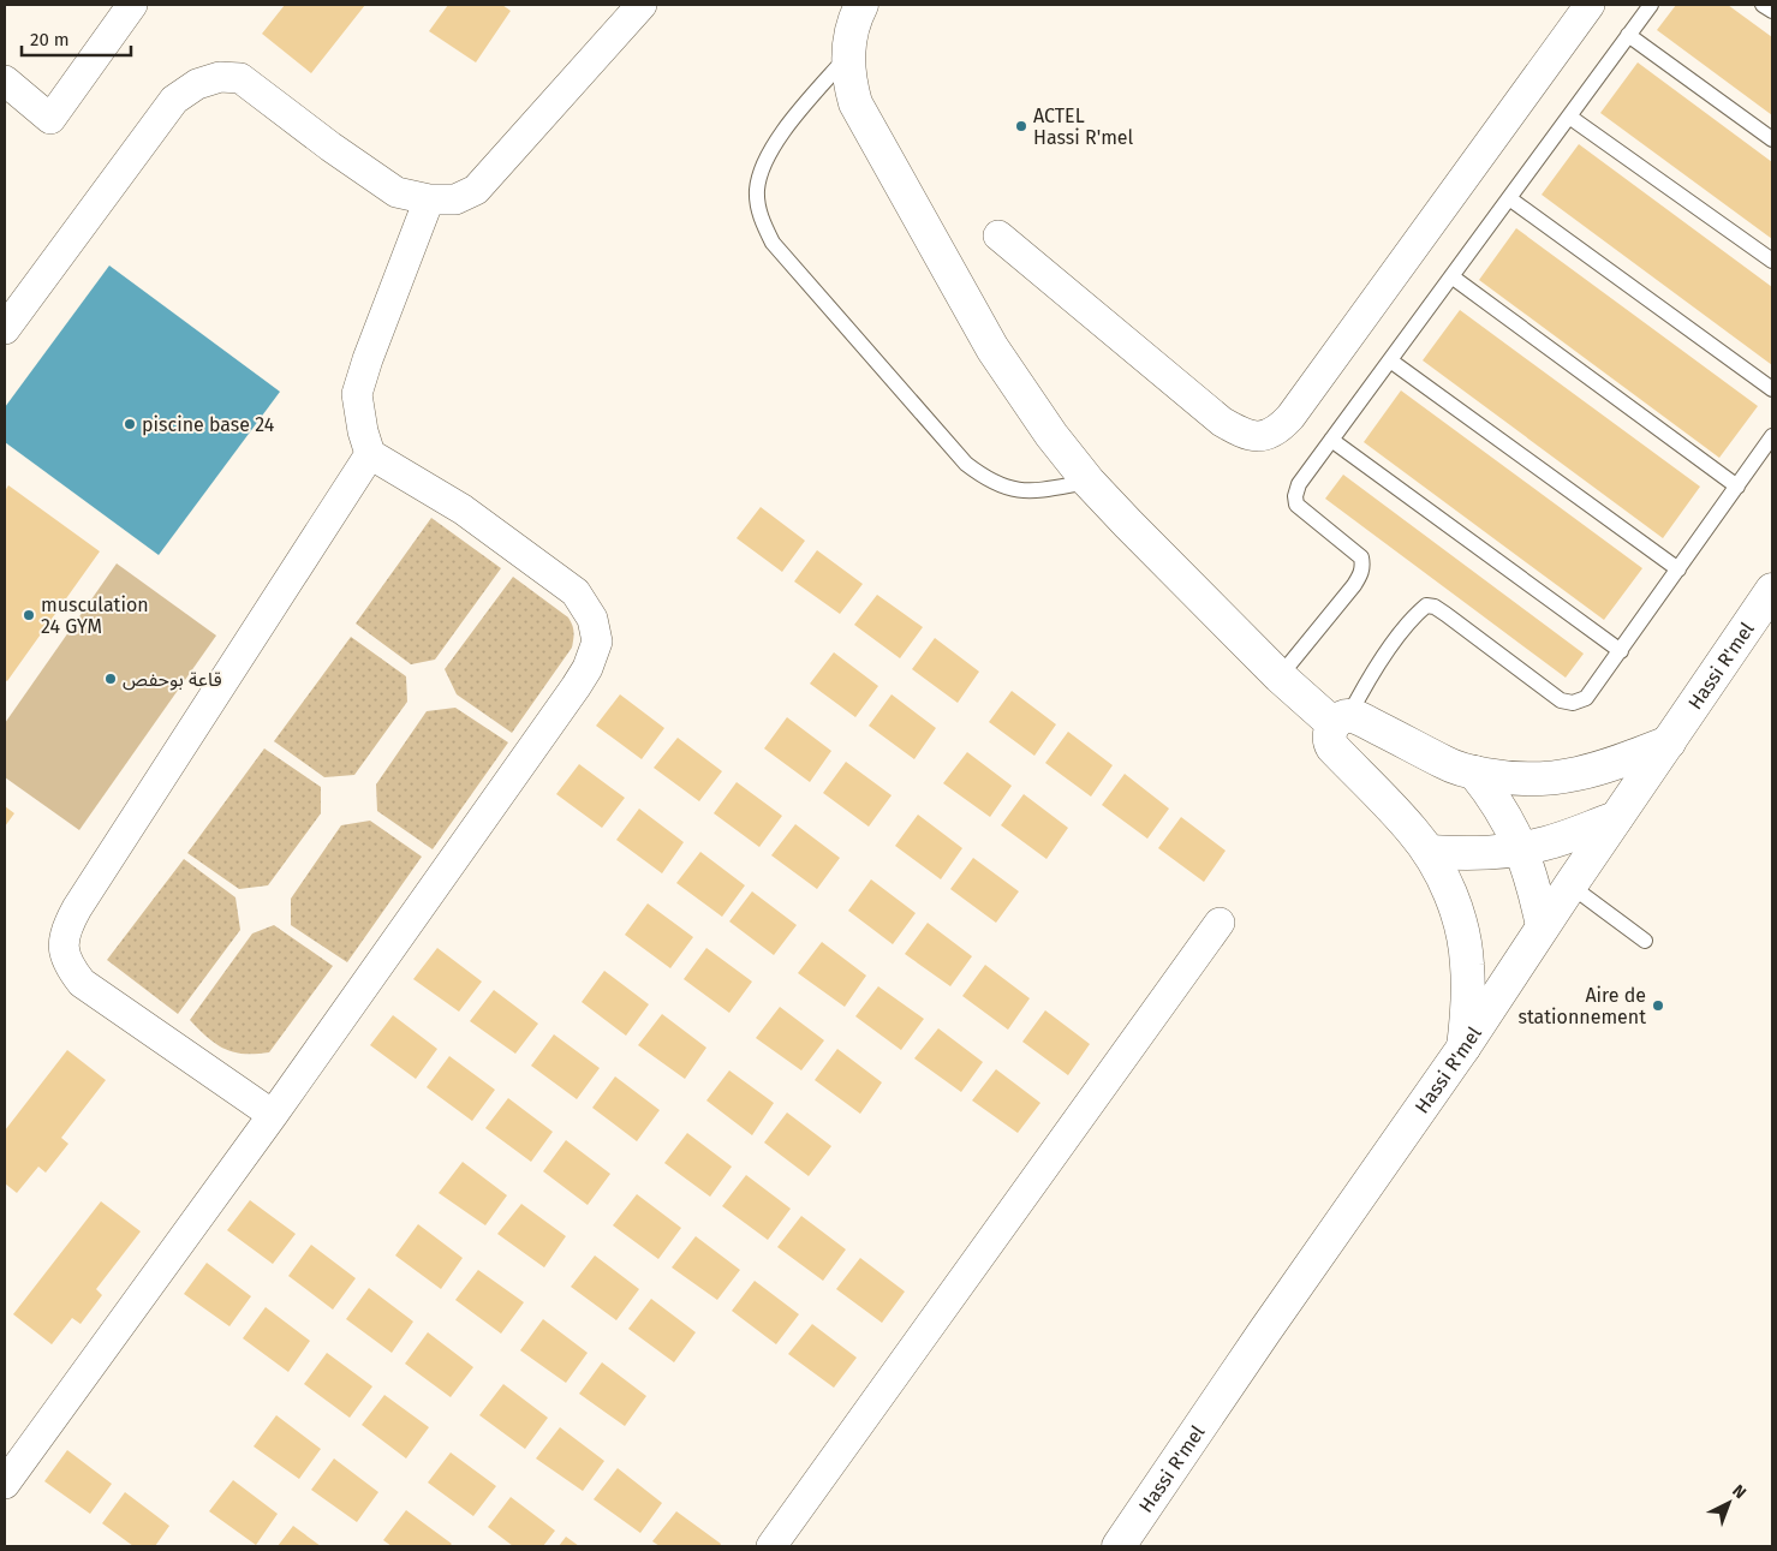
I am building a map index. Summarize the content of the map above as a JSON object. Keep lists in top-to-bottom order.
{
  "streets": {
    "street": ["Hassi R'mel"]
  },
  "places": [
    "ACTEL Hassi R'mel",
    "piscine base 24",
    "musculation 24 GYM",
    "قاعة بوحفص",
    "Aire de stationnement"
  ],
  "scale_bar": "20 m",
  "north": "top right"
}
